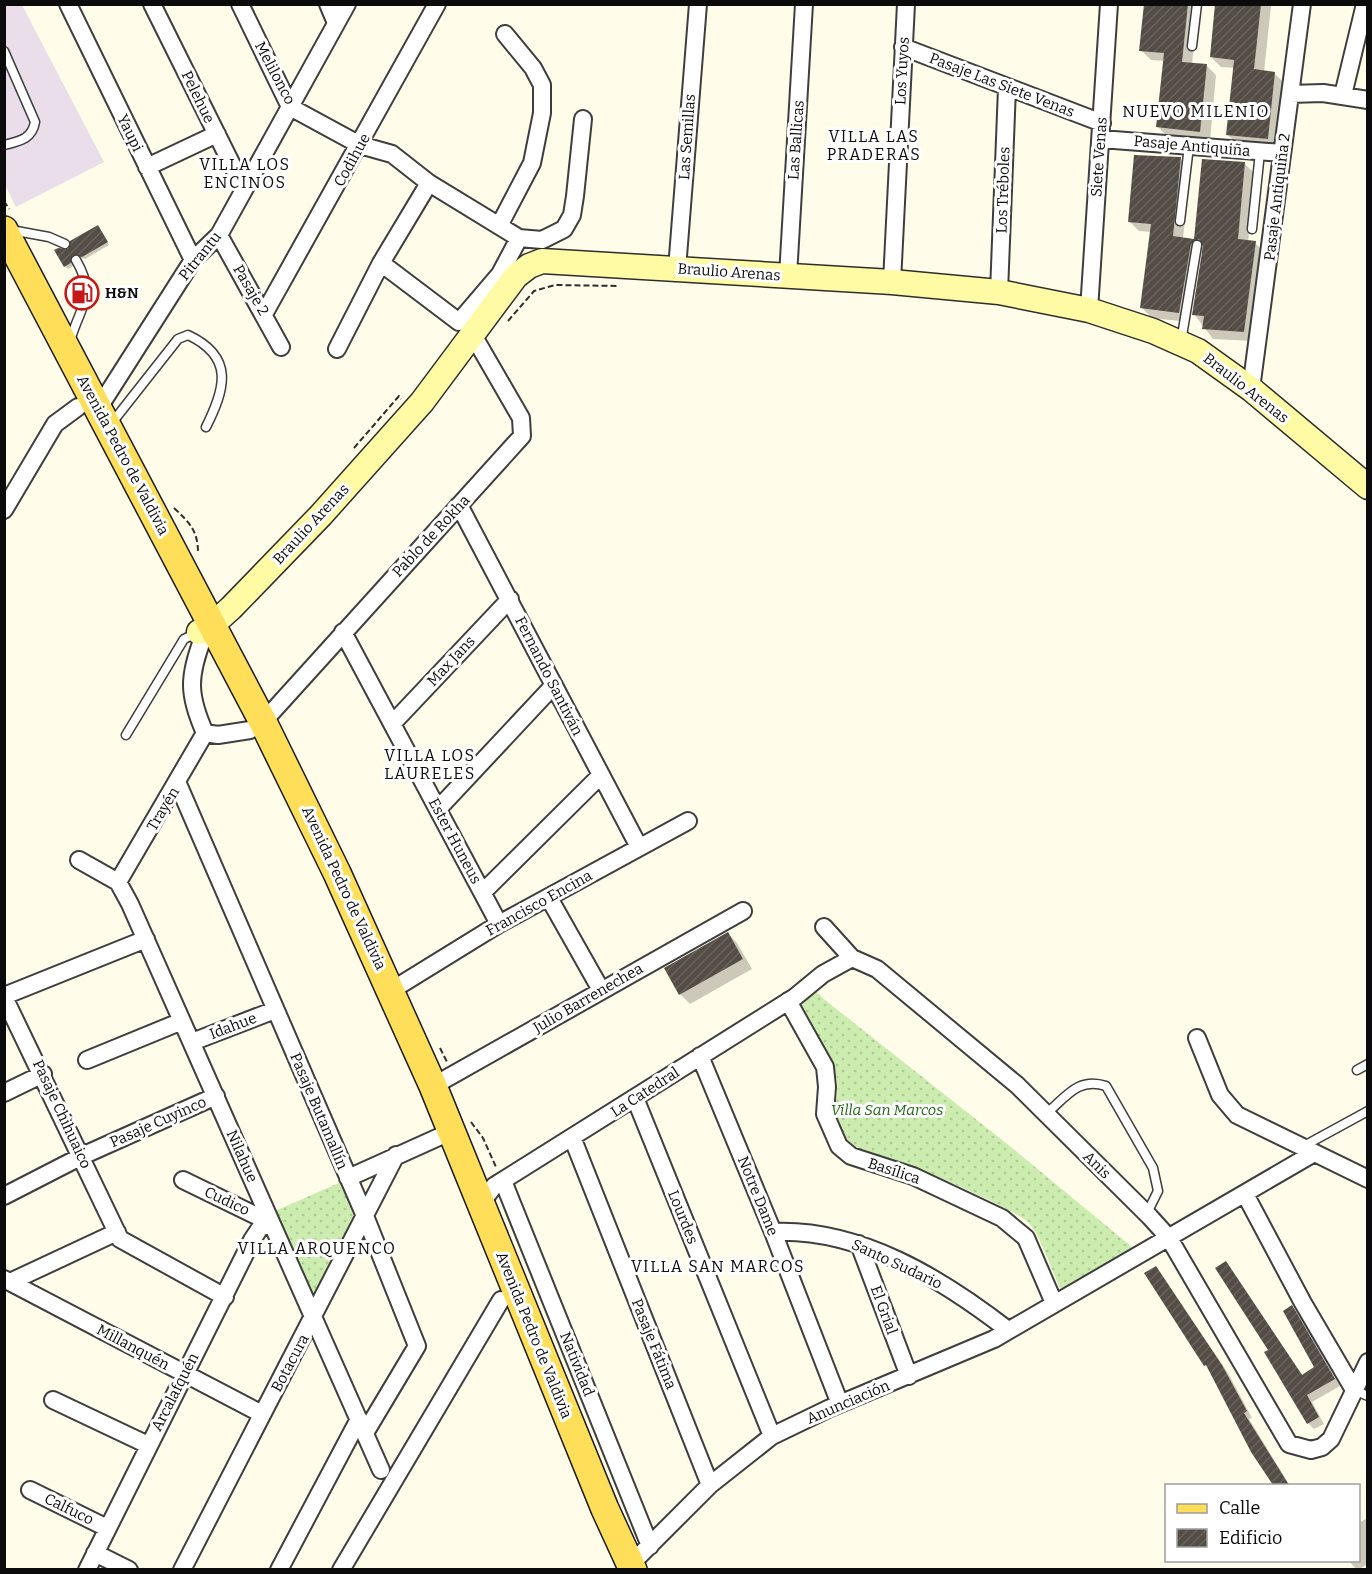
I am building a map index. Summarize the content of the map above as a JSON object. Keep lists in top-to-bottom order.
{
  "streets": {
    "main road": ["Avenida Pedro de Valdivia"],
    "street": [
      "Los Yuyos",
      "Melilonco",
      "Pasaje Las Siete Venas",
      "Pelehue",
      "Yaupi",
      "Las Semillas",
      "Las Ballicas",
      "Pasaje Antiquiña",
      "Siete Venas",
      "Codihue",
      "Los Tréboles",
      "Pasaje Antiquiña 2",
      "Pitrantu",
      "Braulio Arenas",
      "Pasaje 2",
      "Pablo de Rokha",
      "Max Jans",
      "Fernando Santiván",
      "Trayén",
      "Ester Huneus",
      "Francisco Encina",
      "Julio Barrenechea",
      "Idahue",
      "La Catedral",
      "Pasaje Butamallín",
      "Pasaje Chihuaico",
      "Pasaje Cuyinco",
      "Nilahue",
      "Anis",
      "Basílica",
      "Notre Dame",
      "Cudico",
      "Lourdes",
      "Santo Sudario",
      "El Grial",
      "Pasaje Fátima",
      "Millanquén",
      "Botacura",
      "Natividad",
      "Arcalafquén",
      "Anunciación",
      "Calfuco"
    ]
  },
  "crossings": [
    ["Los Yuyos", "Pasaje Las Siete Venas"],
    ["Los Yuyos", "Braulio Arenas"],
    ["Melilonco", "Codihue"],
    ["Melilonco", "Pitrantu"],
    ["Pasaje Las Siete Venas", "Pasaje Antiquiña"],
    ["Pasaje Las Siete Venas", "Siete Venas"],
    ["Pasaje Las Siete Venas", "Los Tréboles"],
    ["Pelehue", "Pitrantu"],
    ["Yaupi", "Pitrantu"],
    ["Las Semillas", "Braulio Arenas"],
    ["Las Ballicas", "Braulio Arenas"],
    ["Pasaje Antiquiña", "Siete Venas"],
    ["Pasaje Antiquiña", "Pasaje Antiquiña 2"],
    ["Siete Venas", "Braulio Arenas"],
    ["Codihue", "Pasaje 2"],
    ["Los Tréboles", "Braulio Arenas"],
    ["Pasaje Antiquiña 2", "Braulio Arenas"],
    ["Pitrantu", "Pasaje 2"],
    ["Pitrantu", "Avenida Pedro de Valdivia"],
    ["Braulio Arenas", "Avenida Pedro de Valdivia"],
    ["Braulio Arenas", "Pablo de Rokha"],
    ["Avenida Pedro de Valdivia", "Pablo de Rokha"],
    ["Avenida Pedro de Valdivia", "Francisco Encina"],
    ["Avenida Pedro de Valdivia", "Julio Barrenechea"],
    ["Avenida Pedro de Valdivia", "La Catedral"],
    ["Avenida Pedro de Valdivia", "Natividad"],
    ["Avenida Pedro de Valdivia", "Anunciación"],
    ["Pablo de Rokha", "Fernando Santiván"],
    ["Pablo de Rokha", "Ester Huneus"],
    ["Max Jans", "Fernando Santiván"],
    ["Max Jans", "Ester Huneus"],
    ["Fernando Santiván", "Francisco Encina"],
    ["Trayén", "Pasaje Butamallín"],
    ["Trayén", "Nilahue"],
    ["Ester Huneus", "Francisco Encina"],
    ["Idahue", "Pasaje Butamallín"],
    ["Idahue", "Nilahue"],
    ["La Catedral", "Anis"],
    ["La Catedral", "Basílica"],
    ["La Catedral", "Notre Dame"],
    ["La Catedral", "Lourdes"],
    ["La Catedral", "Pasaje Fátima"],
    ["La Catedral", "Natividad"],
    ["Pasaje Butamallín", "Nilahue"],
    ["Pasaje Butamallín", "Botacura"],
    ["Pasaje Chihuaico", "Pasaje Cuyinco"],
    ["Pasaje Cuyinco", "Nilahue"],
    ["Nilahue", "Cudico"],
    ["Nilahue", "Botacura"],
    ["Nilahue", "Arcalafquén"],
    ["Anis", "Anunciación"],
    ["Basílica", "Anunciación"],
    ["Notre Dame", "Santo Sudario"],
    ["Notre Dame", "Anunciación"],
    ["Cudico", "Arcalafquén"],
    ["Lourdes", "Anunciación"],
    ["Santo Sudario", "El Grial"],
    ["Santo Sudario", "Anunciación"],
    ["El Grial", "Anunciación"],
    ["Pasaje Fátima", "Anunciación"],
    ["Millanquén", "Botacura"],
    ["Millanquén", "Arcalafquén"],
    ["Natividad", "Anunciación"],
    ["Arcalafquén", "Calfuco"]
  ],
  "districts": [
    "NUEVO MILENIO",
    "VILLA LAS PRADERAS",
    "VILLA LOS ENCINOS",
    "VILLA LOS LAURELES",
    "VILLA ARQUENCO",
    "VILLA SAN MARCOS"
  ],
  "parks": ["Villa San Marcos"],
  "places": {
    "fuel station": ["H&N"]
  },
  "legend": ["Calle", "Edificio"]
}
